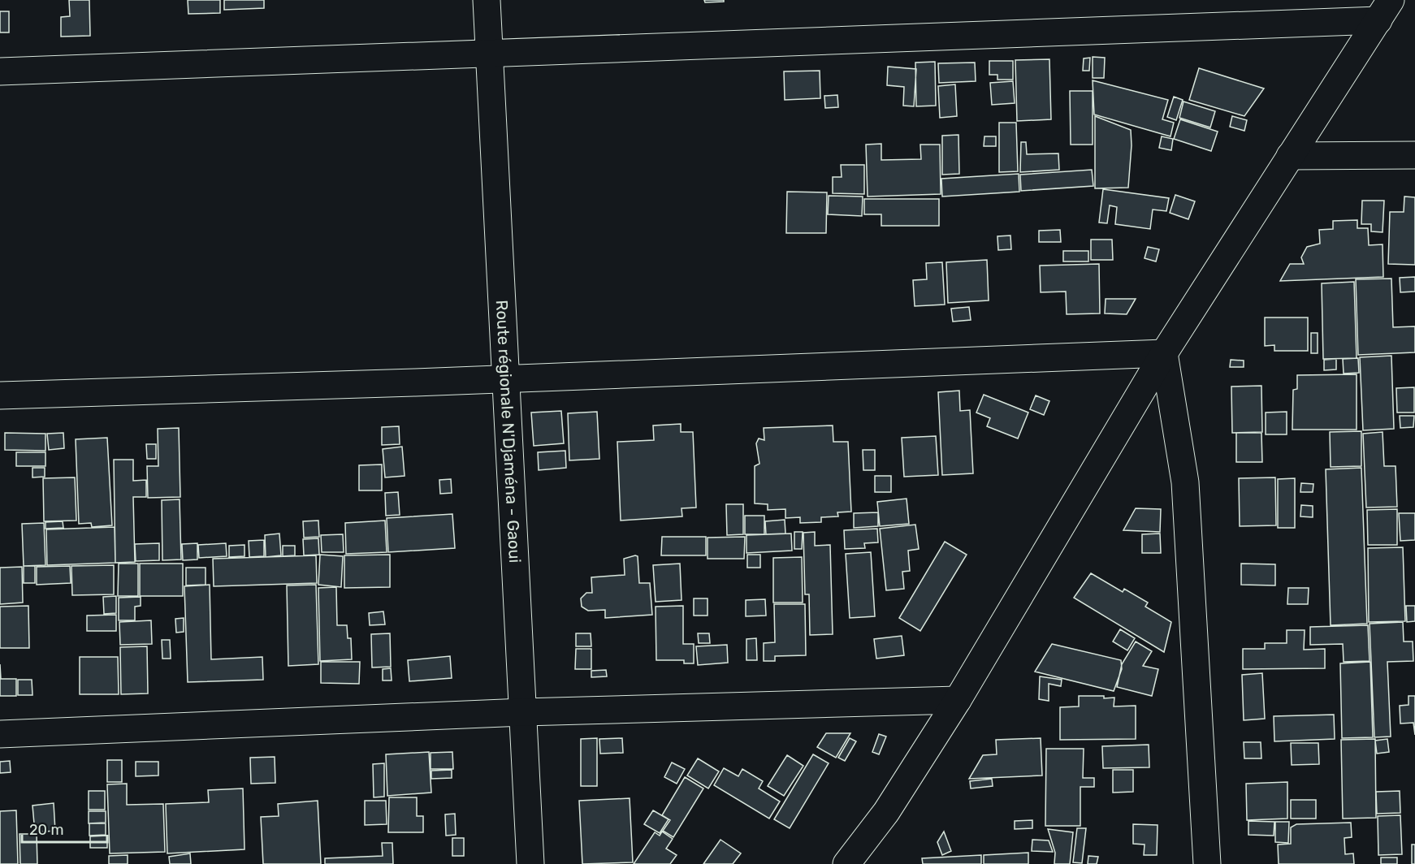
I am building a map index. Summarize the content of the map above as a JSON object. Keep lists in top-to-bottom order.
{
  "streets": {
    "street": ["Route régionale N'Djaména - Gaoui"]
  },
  "scale_bar": "20 m"
}
